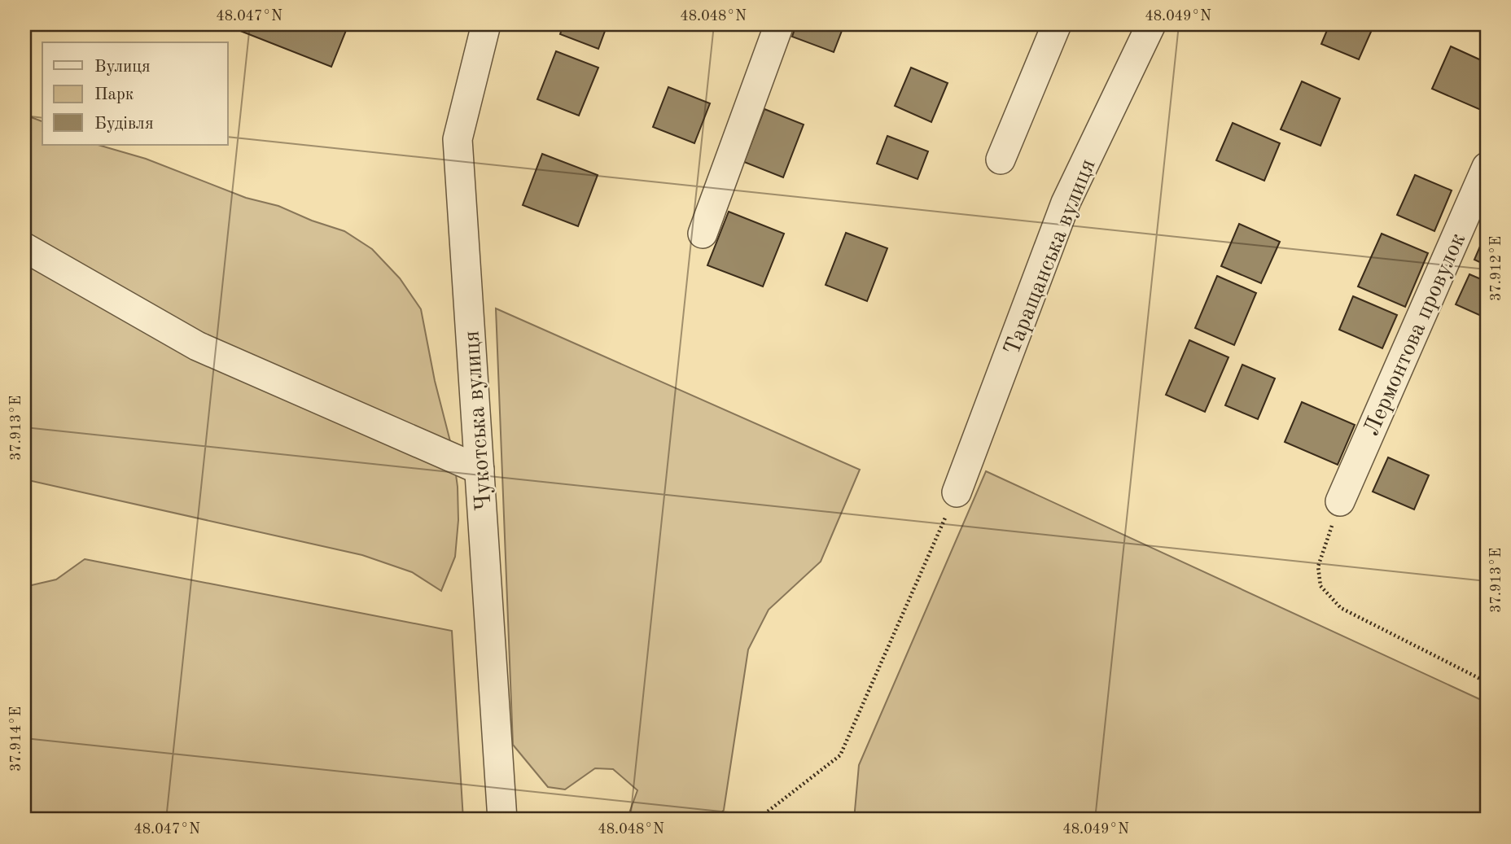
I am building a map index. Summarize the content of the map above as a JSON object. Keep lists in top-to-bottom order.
{
  "streets": {
    "street": ["Таращанська вулиця", "Лермонтова провулок", "Чукотська вулиця"]
  },
  "legend": ["Вулиця", "Парк", "Будівля"],
  "coordinates": [
    "48.047°N",
    "48.048°N",
    "48.049°N",
    "37.912°E",
    "37.913°E",
    "37.914°E"
  ]
}
